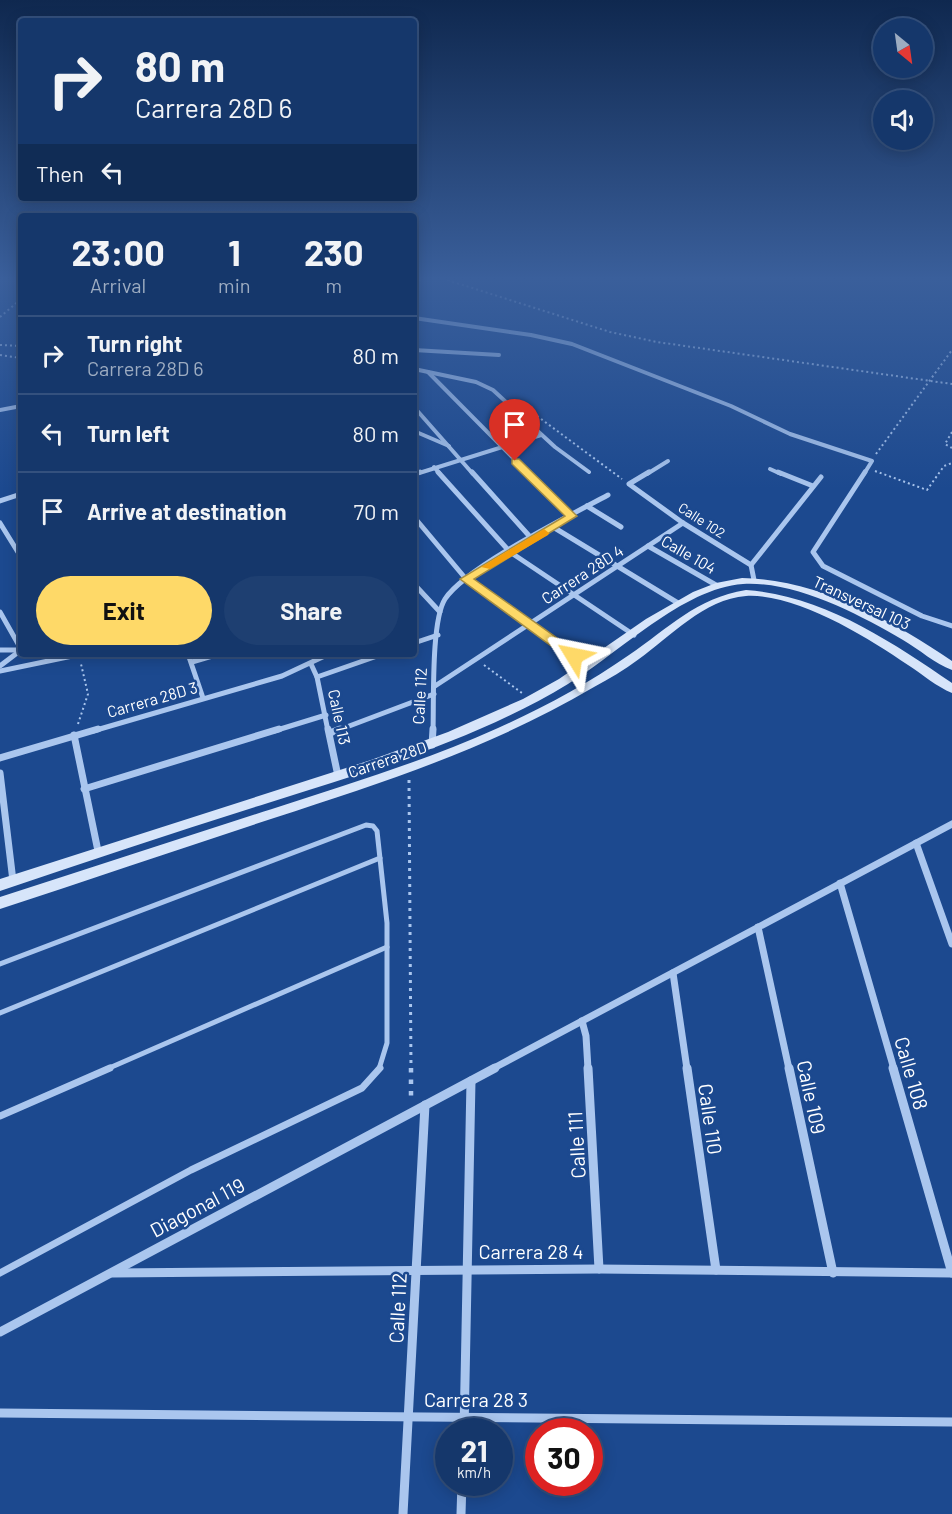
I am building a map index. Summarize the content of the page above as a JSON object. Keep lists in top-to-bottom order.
{
  "streets": {
    "street": [
      "Calle 102",
      "Calle 104",
      "Carrera 28D 4",
      "Transversal 103",
      "Calle 112",
      "Carrera 28D 3",
      "Calle 113",
      "Carrera 28D",
      "Calle 108",
      "Calle 109",
      "Calle 110",
      "Calle 111",
      "Diagonal 119",
      "Carrera 28 4",
      "Carrera 28 3"
    ]
  },
  "crossings": [
    ["Calle 102", "Carrera 28D 4"],
    ["Calle 104", "Carrera 28D 4"],
    ["Calle 104", "Carrera 28D"],
    ["Carrera 28D 4", "Calle 112"],
    ["Transversal 103", "Carrera 28D"],
    ["Calle 112", "Carrera 28D"],
    ["Calle 112", "Diagonal 119"],
    ["Calle 112", "Carrera 28 4"],
    ["Calle 112", "Carrera 28 3"],
    ["Carrera 28D 3", "Calle 113"],
    ["Calle 113", "Carrera 28D"],
    ["Calle 108", "Diagonal 119"],
    ["Calle 108", "Carrera 28 4"],
    ["Calle 109", "Diagonal 119"],
    ["Calle 109", "Carrera 28 4"],
    ["Calle 110", "Diagonal 119"],
    ["Calle 110", "Carrera 28 4"],
    ["Calle 111", "Diagonal 119"],
    ["Calle 111", "Carrera 28 4"],
    ["Diagonal 119", "Carrera 28 4"]
  ],
  "north": "bottom right",
  "page": {
    "turn": ["80 m", "Carrera 28D 6"],
    "then": "Then",
    "eta": [
      "23:00",
      "Arrival",
      "1",
      "min",
      "230",
      "m"
    ],
    "list": [
      {
        "name": "Turn right",
        "note": "Carrera 28D 6",
        "value": "80 m"
      },
      {
        "name": "Turn left",
        "value": "80 m"
      },
      {
        "name": "Arrive at destination",
        "value": "70 m"
      }
    ],
    "buttons": ["Exit", "Share"],
    "speed": "21 km/h",
    "limit": "30"
  }
}
